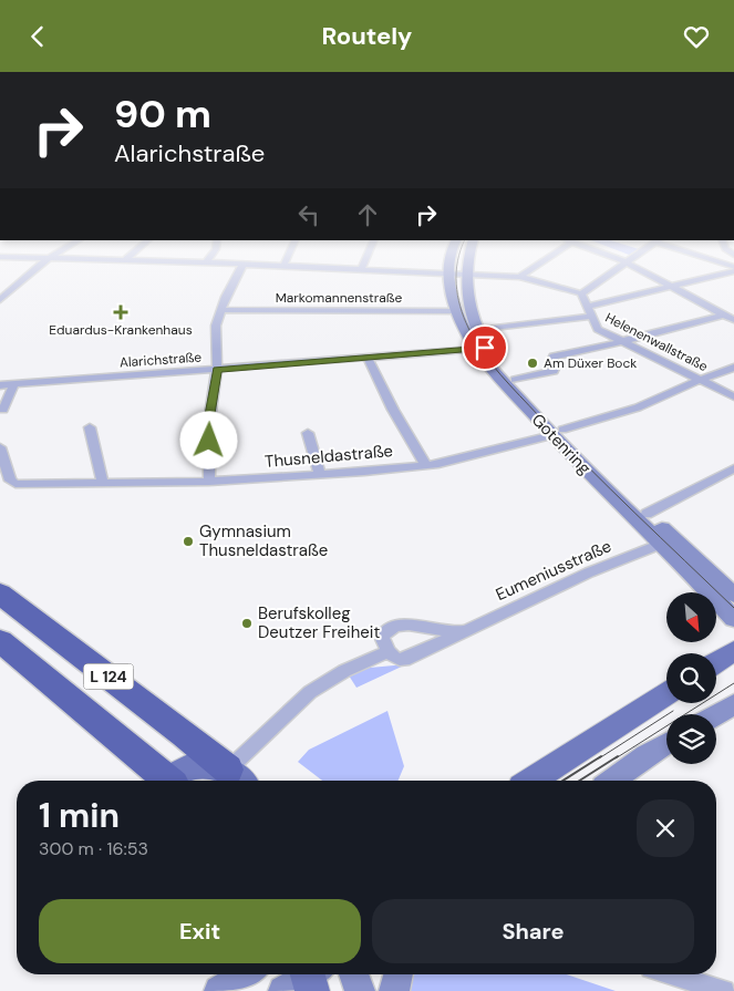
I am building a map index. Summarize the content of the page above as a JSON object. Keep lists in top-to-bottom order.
{
  "streets": {
    "highway": ["L 124"],
    "main road": ["Gotenring"],
    "street": [
      "Markomannenstraße",
      "Helenenwallstraße",
      "Alarichstraße",
      "Thusneldastraße",
      "Eumeniusstraße"
    ]
  },
  "crossings": [
    ["Markomannenstraße", "Gotenring"],
    ["Helenenwallstraße", "Thusneldastraße"],
    ["Alarichstraße", "Gotenring"],
    ["Gotenring", "Thusneldastraße"],
    ["Gotenring", "Eumeniusstraße"]
  ],
  "places": {
    "health": ["Eduardus-Krankenhaus"],
    "other": ["Am Düxer Bock", "Gymnasium Thusneldastraße", "Berufskolleg Deutzer Freiheit"]
  },
  "north": "bottom right",
  "page": {
    "header": "Routely",
    "turn": ["90 m", "Alarichstraße"],
    "heading": ["1 min", "300 m · 16:53"],
    "buttons": ["Exit", "Share"]
  }
}
